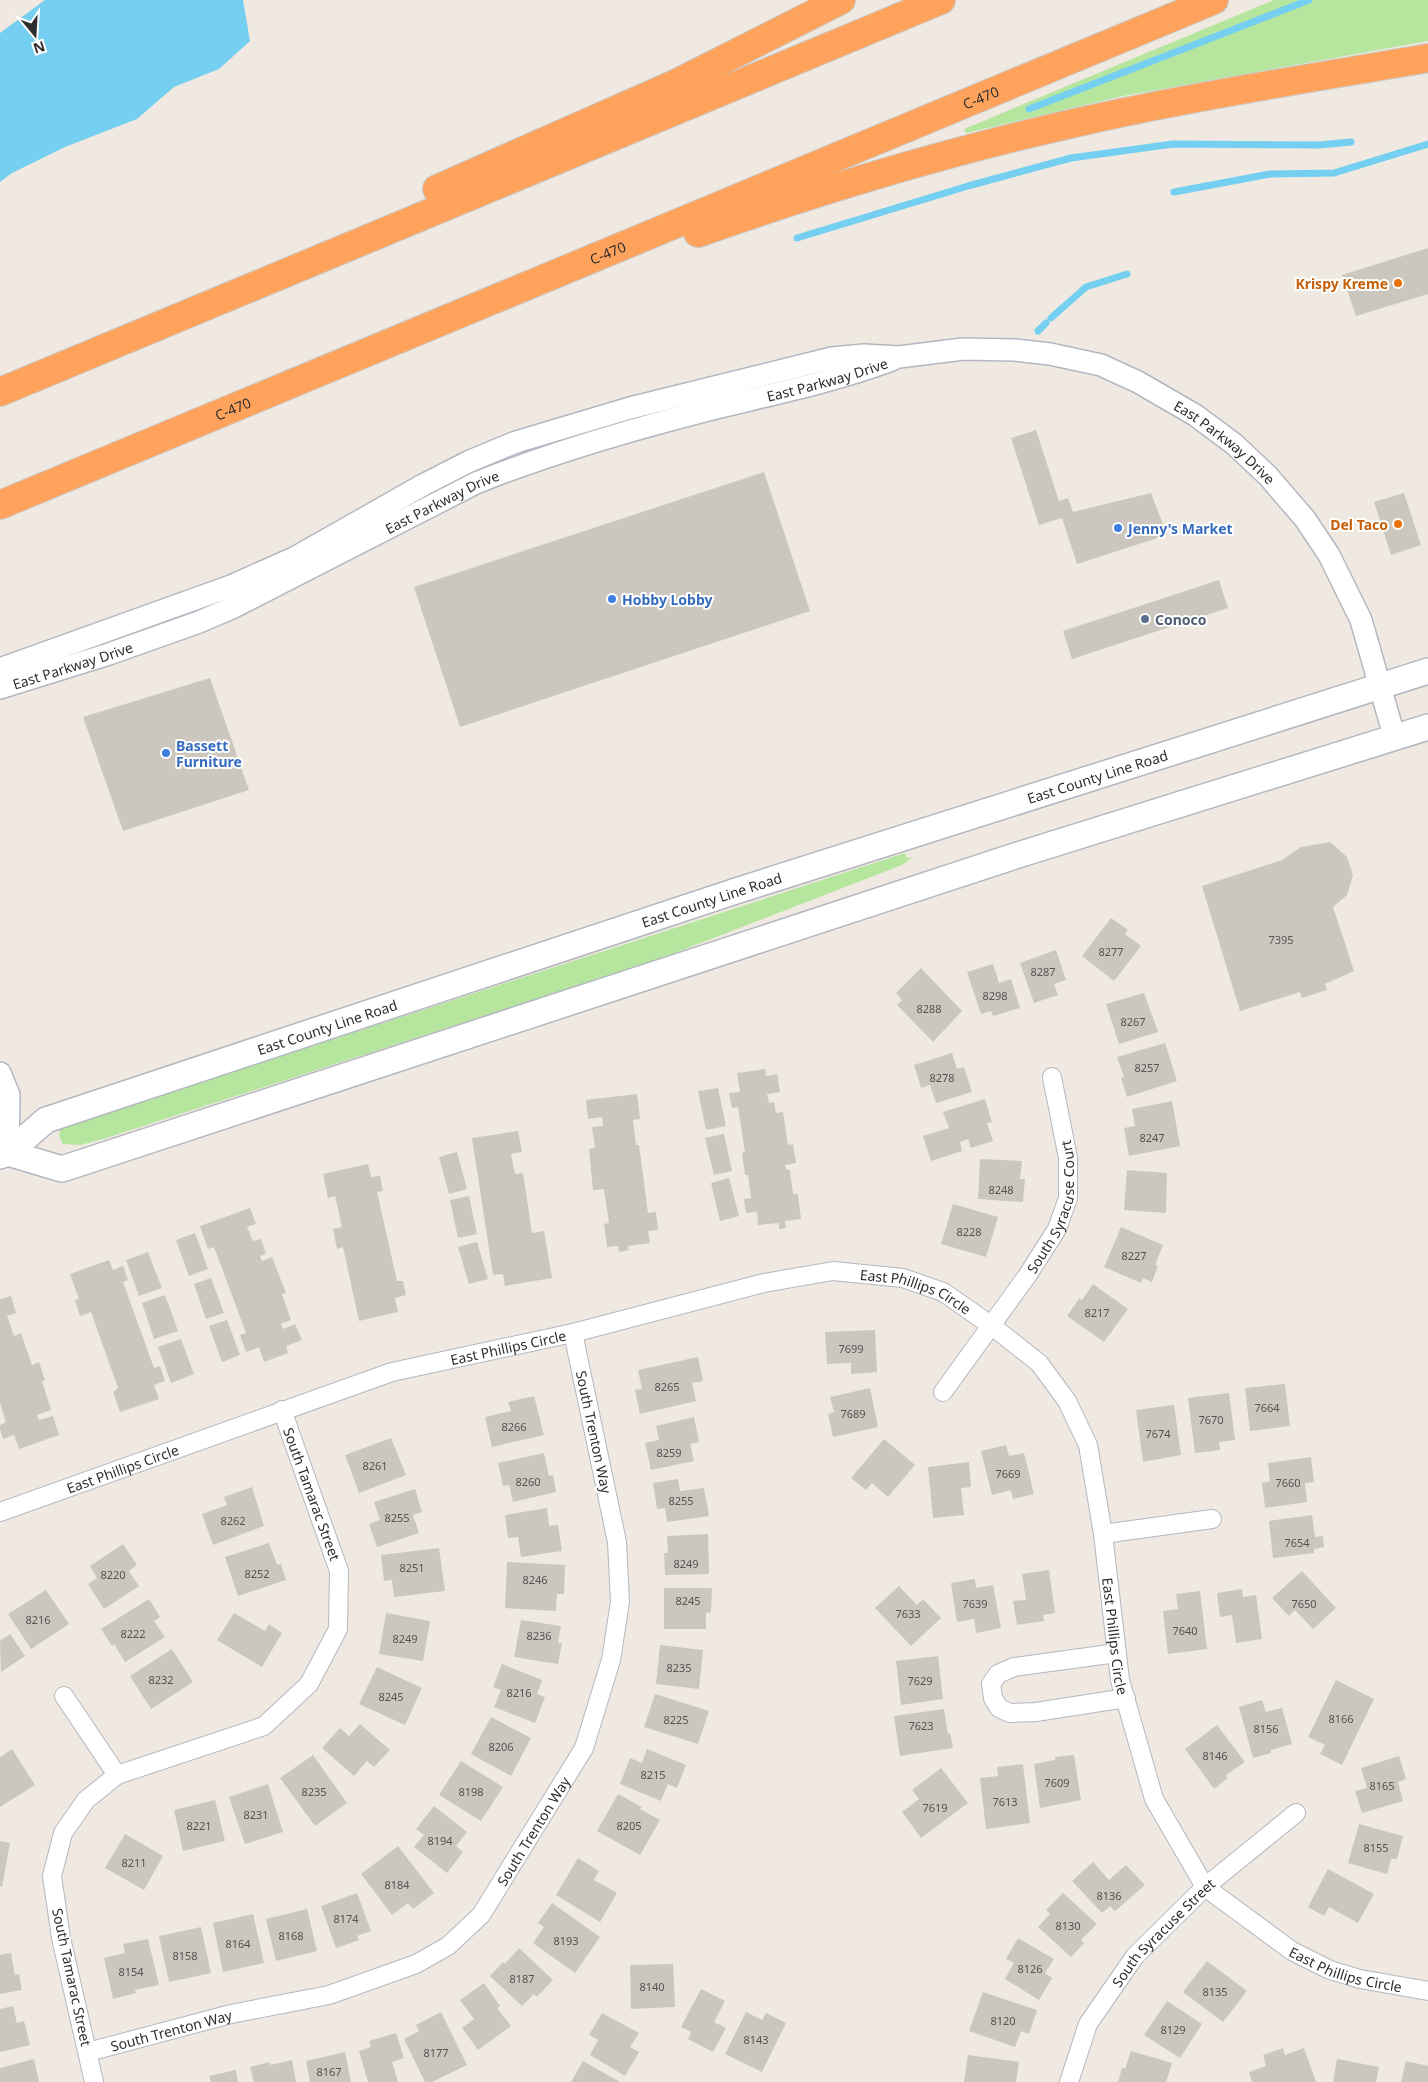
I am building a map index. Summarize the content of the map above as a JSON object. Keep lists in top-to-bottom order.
{
  "streets": {
    "highway": ["C-470"],
    "main road": ["East County Line Road"],
    "street": [
      "East Parkway Drive",
      "South Syracuse Court",
      "East Phillips Circle",
      "South Trenton Way",
      "South Tamarac Street",
      "South Syracuse Street"
    ]
  },
  "crossings": [
    ["East Parkway Drive", "East County Line Road"],
    ["South Syracuse Court", "East Phillips Circle"],
    ["East Phillips Circle", "South Trenton Way"],
    ["East Phillips Circle", "South Tamarac Street"],
    ["East Phillips Circle", "South Syracuse Street"],
    ["South Trenton Way", "South Tamarac Street"]
  ],
  "places": [
    "Krispy Kreme",
    "Del Taco",
    "Jenny's Market",
    "Hobby Lobby",
    "Conoco",
    "Bassett Furniture"
  ],
  "house_numbers": [
    "7395",
    "8277",
    "8287",
    "8298",
    "8288",
    "8267",
    "8257",
    "8278",
    "8247",
    "8248",
    "8228",
    "8227",
    "8217",
    "7699",
    "8265",
    "7664",
    "7689",
    "7670",
    "8266",
    "7674",
    "8259",
    "8261",
    "7669",
    "8260",
    "7660",
    "8255",
    "8255",
    "8262",
    "7654",
    "8249",
    "8251",
    "8252",
    "8220",
    "8246",
    "8245",
    "7639",
    "7650",
    "7633",
    "8216",
    "7640",
    "8222",
    "8236",
    "8249",
    "8235",
    "8232",
    "7629",
    "8216",
    "8245",
    "8166",
    "8225",
    "7623",
    "8156",
    "8206",
    "8146",
    "8215",
    "7609",
    "8165",
    "8235",
    "8198",
    "7613",
    "7619",
    "8231",
    "8221",
    "8205",
    "8194",
    "8155",
    "8211",
    "8184",
    "8136",
    "8174",
    "8130",
    "8168",
    "8193",
    "8164",
    "8158",
    "8126",
    "8154",
    "8187",
    "8140",
    "8135",
    "8120",
    "8129",
    "8143",
    "8177",
    "8167"
  ],
  "north": "bottom"
}
